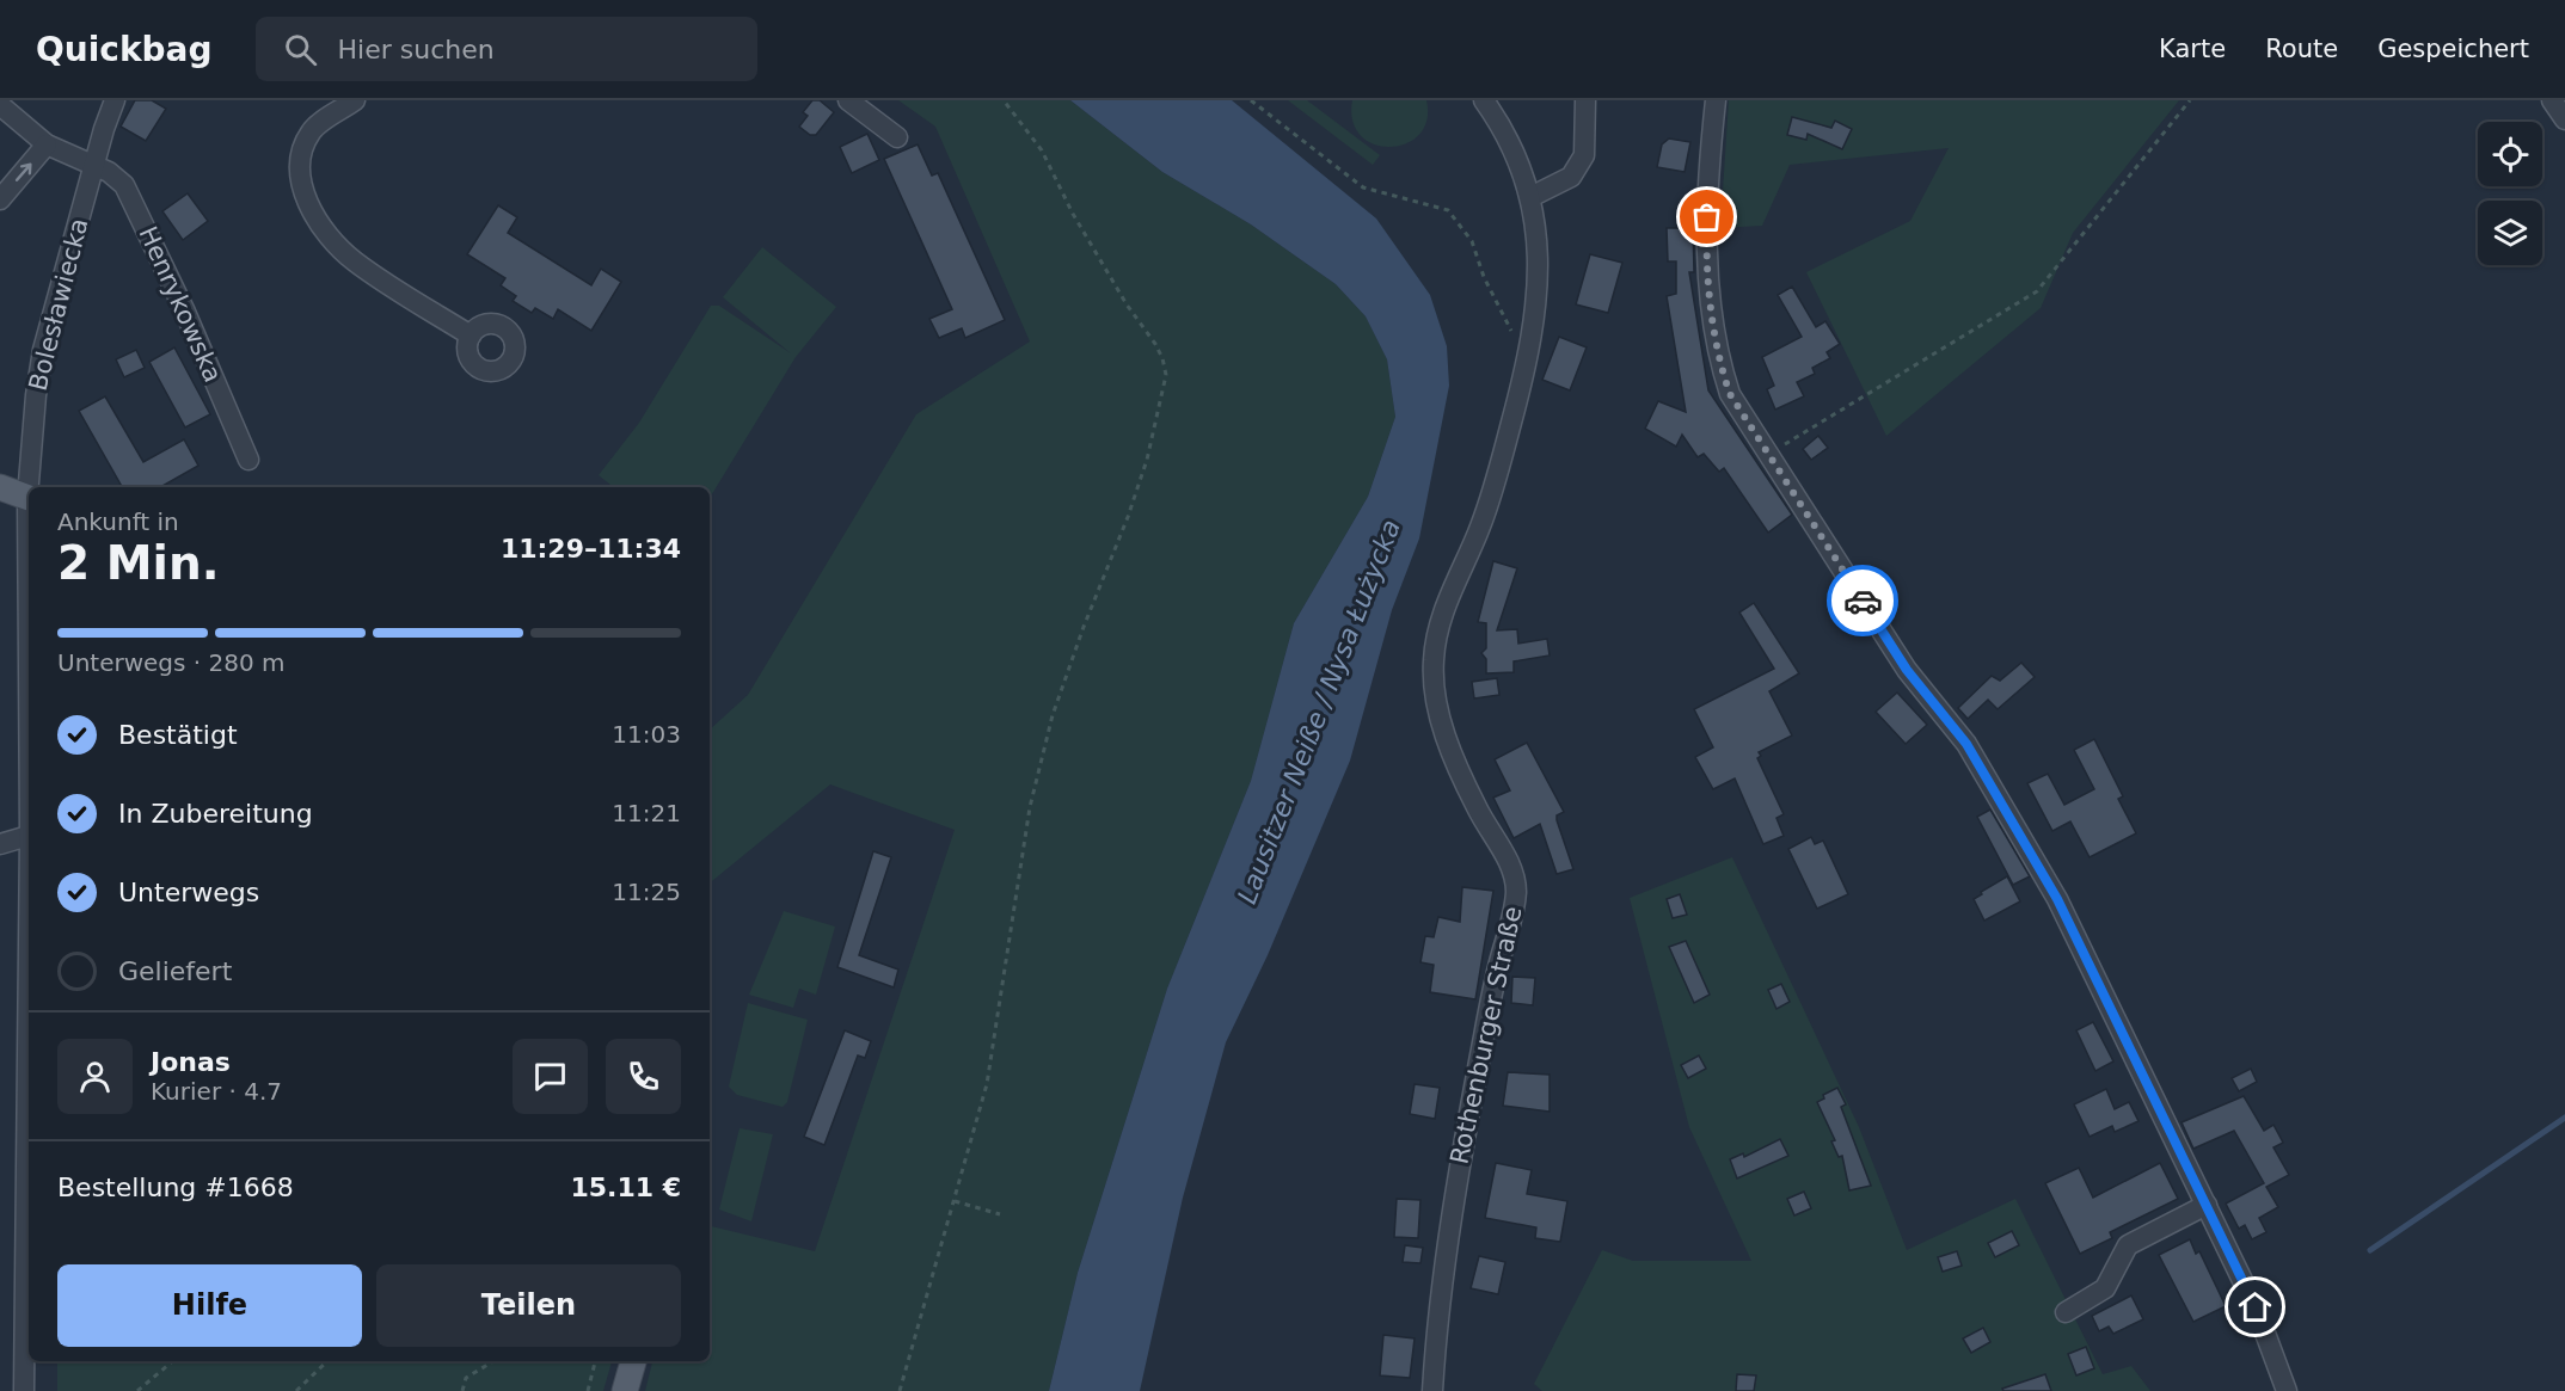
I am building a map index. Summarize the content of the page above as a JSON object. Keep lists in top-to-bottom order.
{
  "streets": {
    "street": ["Bolesławiecka", "Henrykowska", "Rothenburger Straße"]
  },
  "crossings": [
    ["Bolesławiecka", "Henrykowska"]
  ],
  "water": ["Lausitzer Neiße / Nysa Łużycka"],
  "page": {
    "header": "Quickbag",
    "search": "Hier suchen",
    "nav": ["Karte", "Route", "Gespeichert"],
    "heading": ["2 Min.", "Ankunft in", "11:29–11:34"],
    "panel": [
      "Jonas",
      "Kurier · 4.7",
      "Bestellung #1668",
      "15.11 €"
    ],
    "bar": "Unterwegs · 280 m",
    "list": [
      ["Bestätigt", "11:03"],
      ["In Zubereitung", "11:21"],
      ["Unterwegs", "11:25"],
      "Geliefert"
    ],
    "buttons": ["Hilfe", "Teilen"]
  }
}
